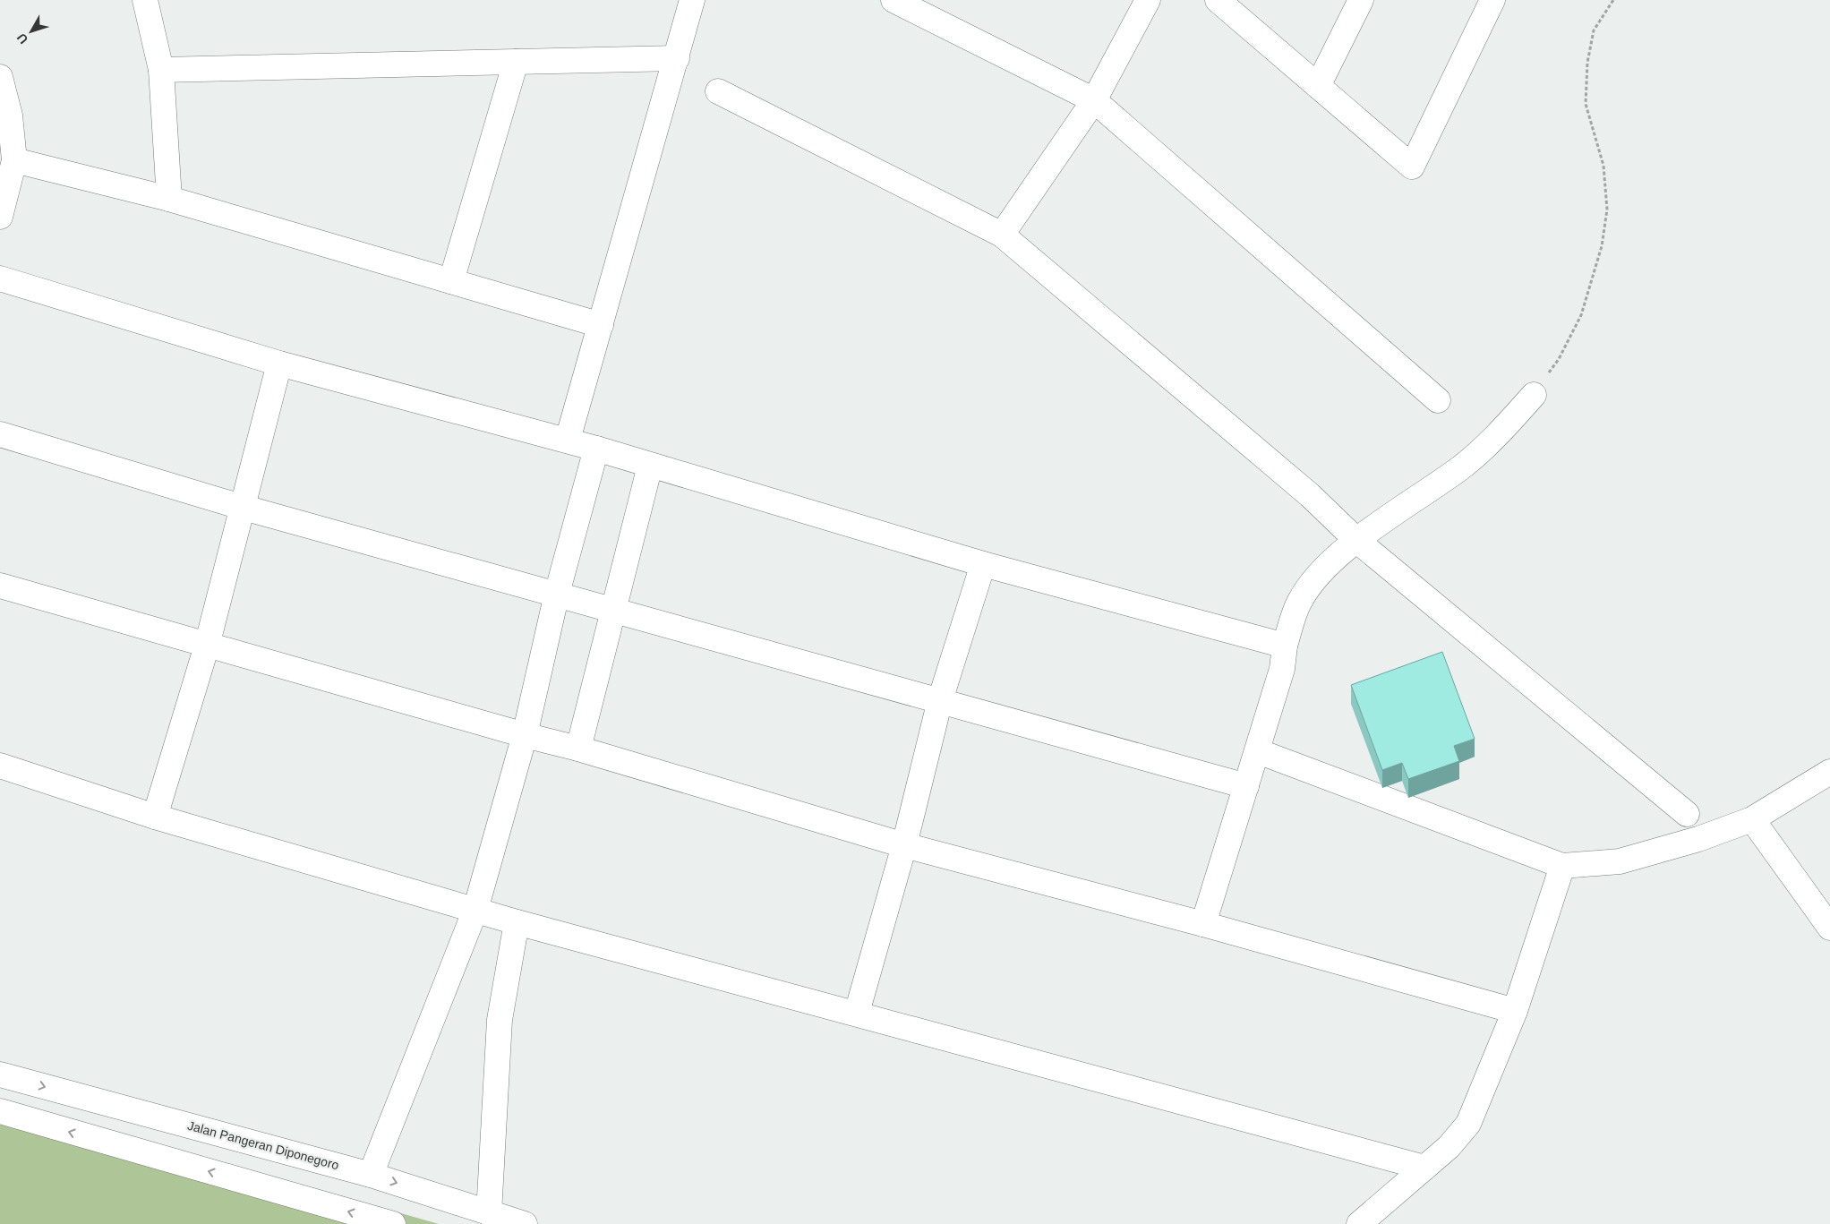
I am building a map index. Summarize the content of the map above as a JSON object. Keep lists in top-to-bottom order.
{
  "streets": {
    "main road": ["Jalan Pangeran Diponegoro"]
  },
  "north": "bottom left"
}
